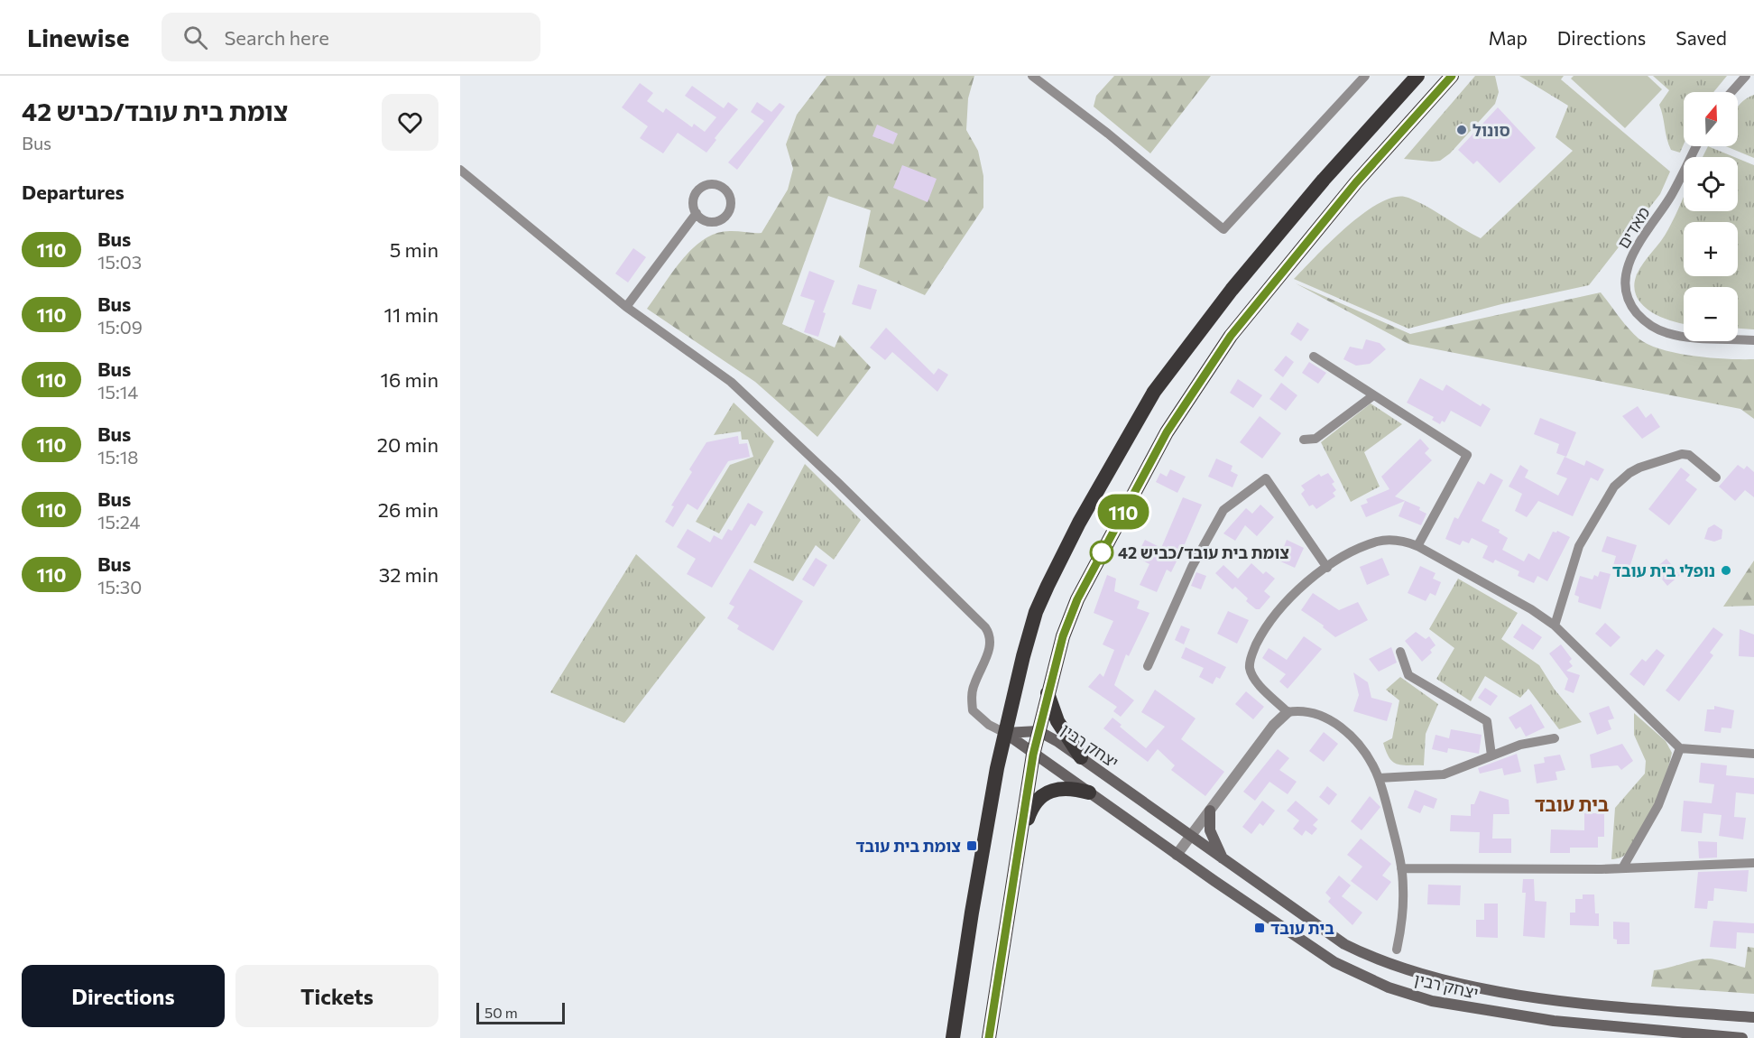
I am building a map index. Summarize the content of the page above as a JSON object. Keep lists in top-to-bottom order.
{
  "streets": {
    "main road": ["יצחק רבין"],
    "street": ["מאדים"]
  },
  "districts": ["בית עובד"],
  "places": {
    "other": ["סונול", "צומת בית עובד/כביש 42", "נופלי בית עובד"],
    "transit": ["צומת בית עובד", "בית עובד"]
  },
  "lines": ["bus line 110"],
  "scale_bar": "50 m",
  "north": "top",
  "page": {
    "header": "Linewise",
    "search": "Search here",
    "nav": ["Map", "Directions", "Saved"],
    "heading": [
      ["צומת בית עובד/כביש 42", "Bus"],
      "Departures"
    ],
    "on_map": "110",
    "map_buttons": ["+", "−"],
    "list": [
      {
        "mark": "110",
        "name": "Bus",
        "note": "15:03",
        "value": "5 min"
      },
      {
        "mark": "110",
        "name": "Bus",
        "note": "15:09",
        "value": "11 min"
      },
      {
        "mark": "110",
        "name": "Bus",
        "note": "15:14",
        "value": "16 min"
      },
      {
        "mark": "110",
        "name": "Bus",
        "note": "15:18",
        "value": "20 min"
      },
      {
        "mark": "110",
        "name": "Bus",
        "note": "15:24",
        "value": "26 min"
      },
      {
        "mark": "110",
        "name": "Bus",
        "note": "15:30",
        "value": "32 min"
      }
    ],
    "buttons": ["Directions", "Tickets"],
    "scale": "50 m"
  }
}
